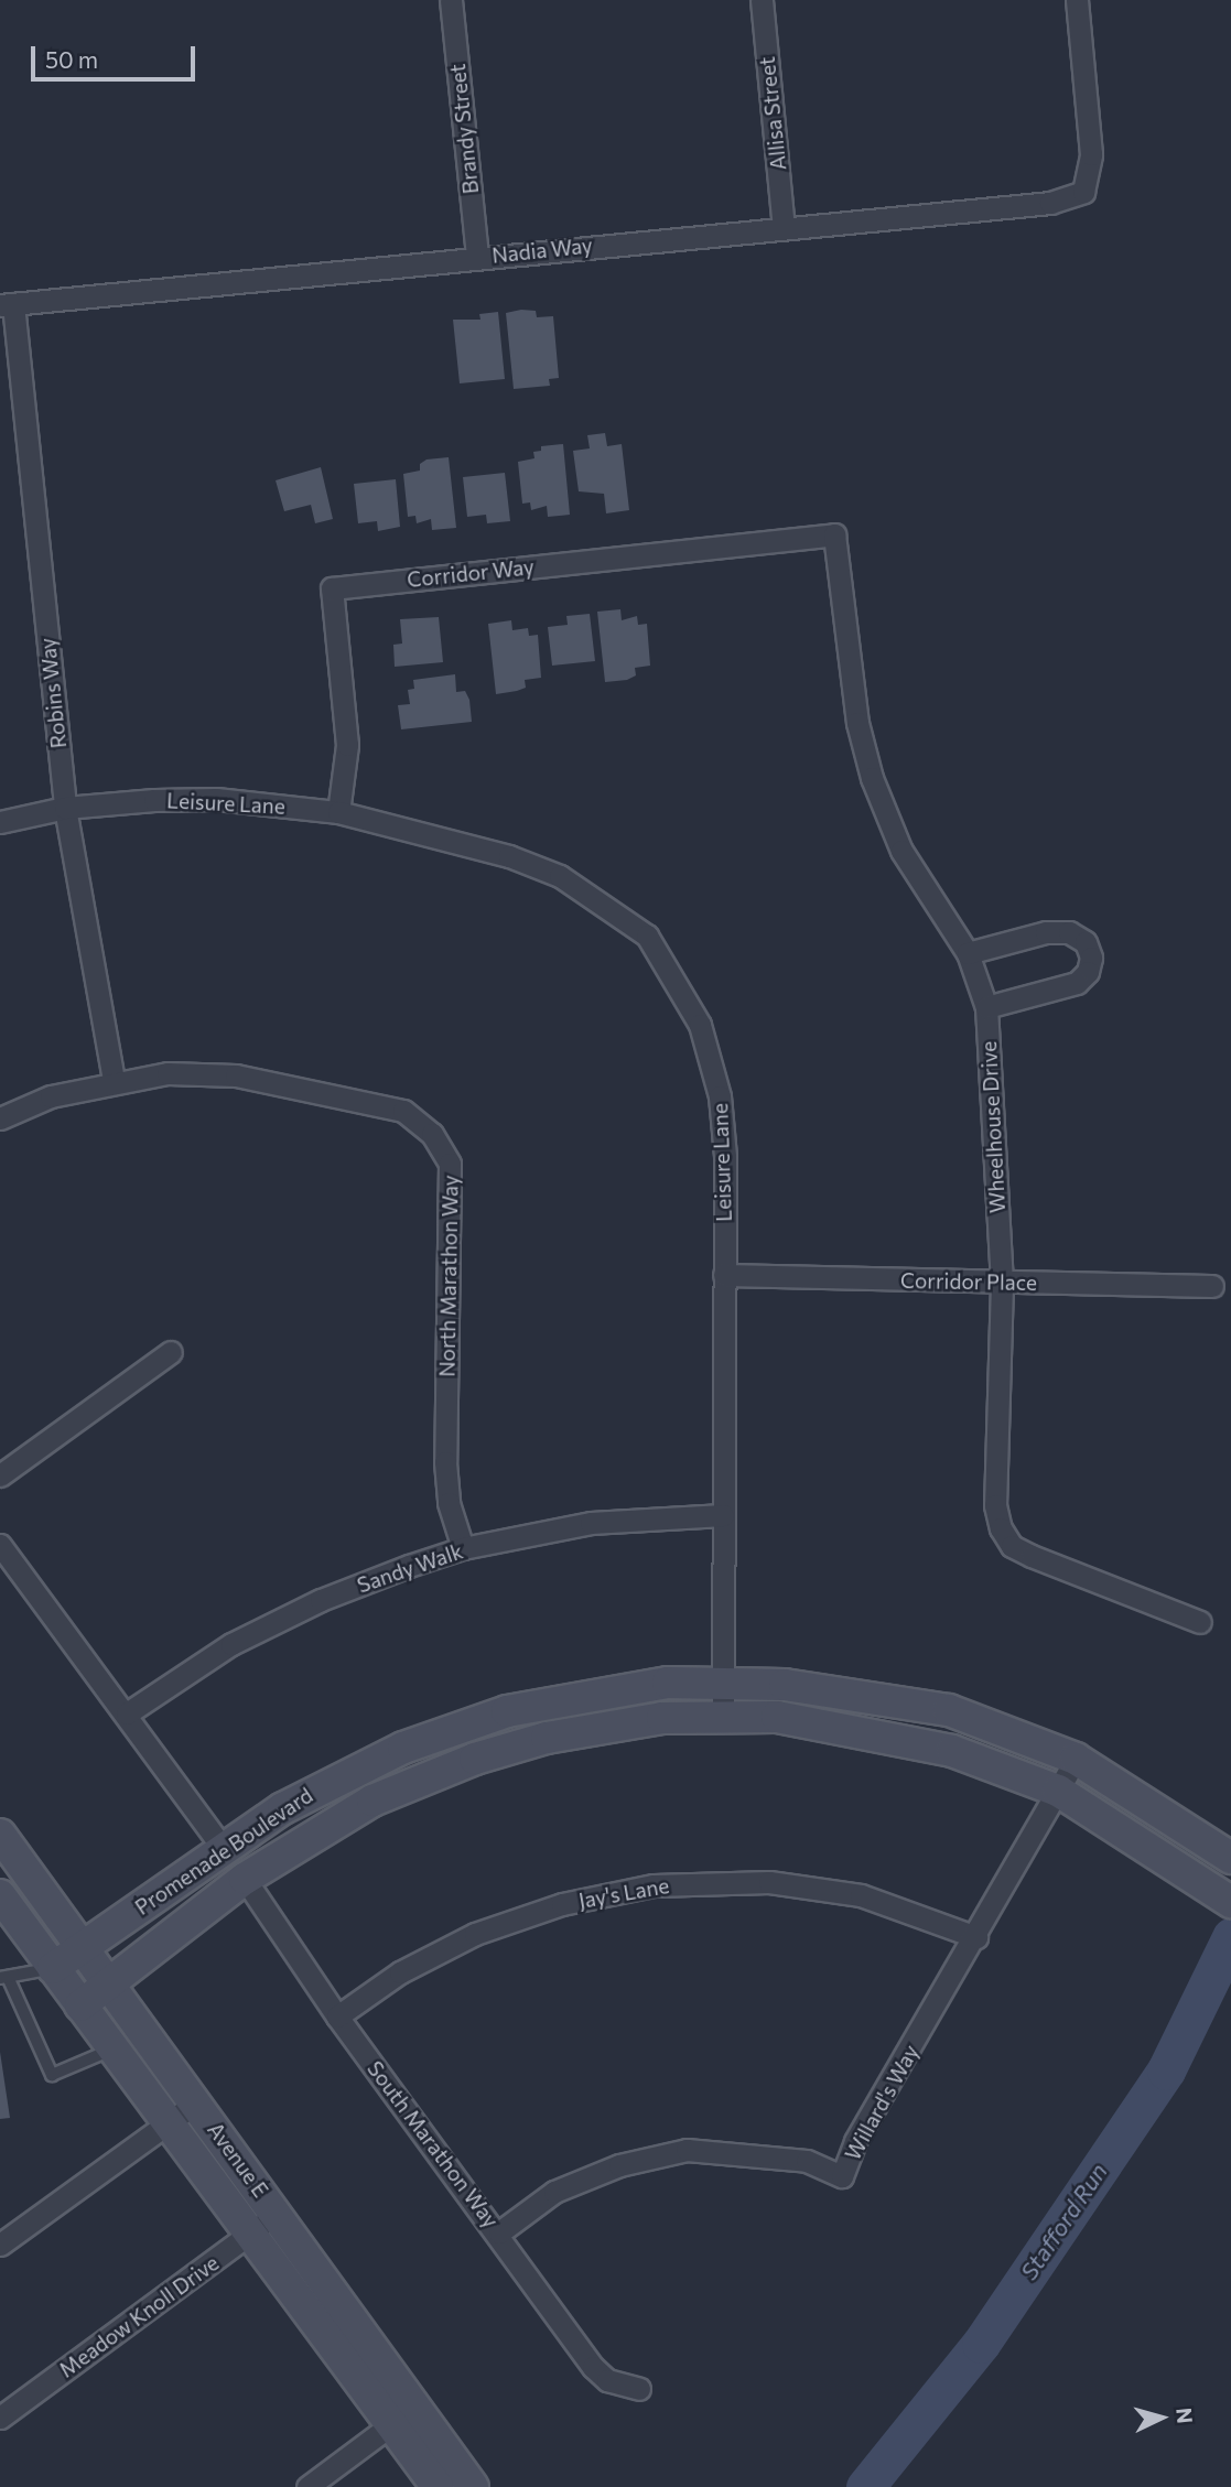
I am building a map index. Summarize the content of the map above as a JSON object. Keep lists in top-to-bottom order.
{
  "streets": {
    "street": [
      "Allisa Street",
      "Brandy Street",
      "Nadia Way",
      "Corridor Way",
      "Robins Way",
      "Leisure Lane",
      "Wheelhouse Drive",
      "North Marathon Way",
      "Corridor Place",
      "Sandy Walk",
      "Promenade Boulevard",
      "Jay's Lane",
      "Willard's Way",
      "South Marathon Way",
      "Avenue E",
      "Meadow Knoll Drive"
    ]
  },
  "crossings": [
    ["Allisa Street", "Nadia Way"],
    ["Brandy Street", "Nadia Way"],
    ["Nadia Way", "Robins Way"],
    ["Corridor Way", "Leisure Lane"],
    ["Corridor Way", "Wheelhouse Drive"],
    ["Robins Way", "Leisure Lane"],
    ["Robins Way", "North Marathon Way"],
    ["Leisure Lane", "Corridor Place"],
    ["Leisure Lane", "Sandy Walk"],
    ["Leisure Lane", "Promenade Boulevard"],
    ["Wheelhouse Drive", "Corridor Place"],
    ["North Marathon Way", "Sandy Walk"],
    ["Promenade Boulevard", "Willard's Way"],
    ["Promenade Boulevard", "South Marathon Way"],
    ["Promenade Boulevard", "Avenue E"],
    ["Jay's Lane", "Willard's Way"],
    ["Jay's Lane", "South Marathon Way"],
    ["Willard's Way", "South Marathon Way"],
    ["Avenue E", "Meadow Knoll Drive"]
  ],
  "water": ["Stafford Run"],
  "scale_bar": "50 m",
  "north": "right"
}
